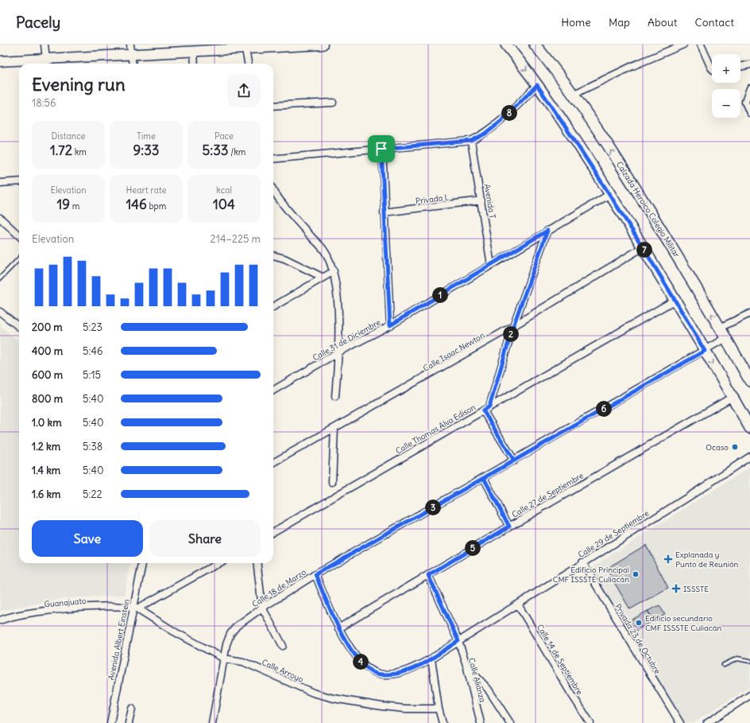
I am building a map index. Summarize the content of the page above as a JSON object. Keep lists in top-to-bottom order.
{
  "streets": {
    "main road": ["Calzada Heroico Colegio Militar"],
    "street": [
      "Privada L",
      "Avenida T",
      "Calle 31 de Diciembre",
      "Calle Isaac Newton",
      "Calle Thomas Alva Edison",
      "Calle 27 de Septiembre",
      "Calle 29 de Septiembre",
      "Calle 18 de Marzo",
      "Guanajuato",
      "Privada 23 de Octubre",
      "Avenida Albert Einstein",
      "Calle 14 de Septiembre",
      "Calle Arroyo",
      "Calle Alianza"
    ]
  },
  "crossings": [
    ["Privada L", "Avenida T"],
    ["Avenida T", "Calle 31 de Diciembre"],
    ["Calzada Heroico Colegio Militar", "Calle 18 de Marzo"],
    ["Calle 27 de Septiembre", "Calle 29 de Septiembre"],
    ["Calle 27 de Septiembre", "Calle Alianza"],
    ["Calle 29 de Septiembre", "Privada 23 de Octubre"],
    ["Calle 29 de Septiembre", "Calle 14 de Septiembre"],
    ["Calle 29 de Septiembre", "Calle Alianza"],
    ["Calle 18 de Marzo", "Calle Arroyo"],
    ["Guanajuato", "Avenida Albert Einstein"],
    ["Guanajuato", "Calle Arroyo"],
    ["Avenida Albert Einstein", "Calle Arroyo"]
  ],
  "places": {
    "other": ["Ocaso", "Edificio Principal CMF ISSSTE Culiacán", "Edificio secundario CMF ISSSTE Culiacán"],
    "health": ["Explanada y Punto de Reunión", "ISSSTE"]
  },
  "page": {
    "header": "Pacely",
    "nav": [
      "Home",
      "Map",
      "About",
      "Contact"
    ],
    "map_buttons": ["+", "−"],
    "heading": ["Evening run", "18:56"],
    "pins": [
      "8",
      "7",
      "1",
      "2",
      "6",
      "3",
      "5",
      "4"
    ],
    "stats": [
      ["Distance", "1.72 km"],
      ["Time", "9:33"],
      ["Pace", "5:33 /km"],
      ["Elevation", "19 m"],
      ["Heart rate", "146 bpm"],
      ["kcal", "104"]
    ],
    "chart": ["Elevation", "214–225 m"],
    "list": [
      {
        "name": "200 m",
        "note": "5:23"
      },
      {
        "name": "400 m",
        "note": "5:46"
      },
      {
        "name": "600 m",
        "note": "5:15"
      },
      {
        "name": "800 m",
        "note": "5:40"
      },
      {
        "name": "1.0 km",
        "note": "5:40"
      },
      {
        "name": "1.2 km",
        "note": "5:38"
      },
      {
        "name": "1.4 km",
        "note": "5:40"
      },
      {
        "name": "1.6 km",
        "note": "5:22"
      }
    ],
    "buttons": ["Save", "Share"]
  }
}
